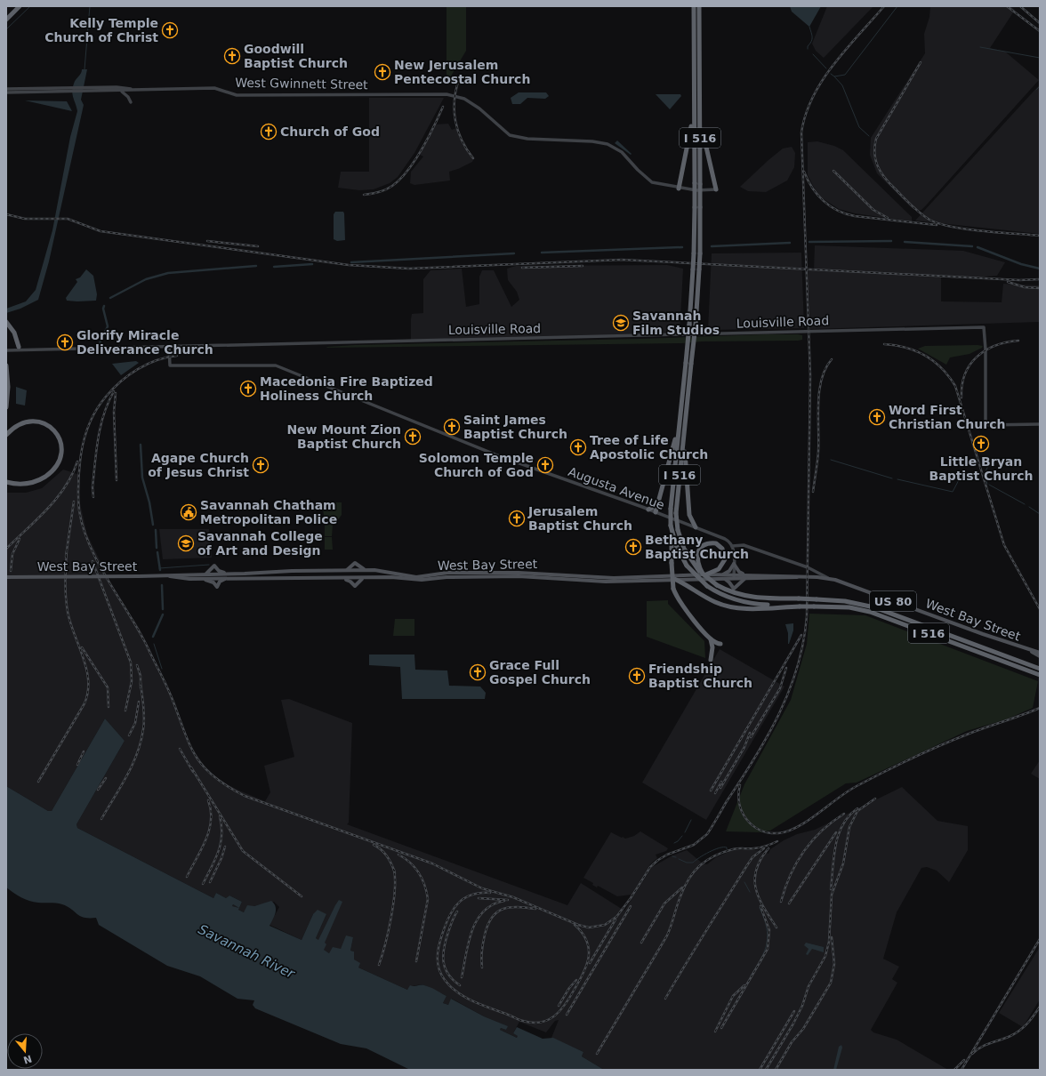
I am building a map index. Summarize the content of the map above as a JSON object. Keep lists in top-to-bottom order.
{
  "streets": {
    "highway": ["I 516"],
    "main road": [
      "West Gwinnett Street",
      "Louisville Road",
      "Augusta Avenue",
      "West Bay Street",
      "US 80"
    ]
  },
  "crossings": [
    ["I 516", "West Bay Street"],
    ["Louisville Road", "Augusta Avenue"]
  ],
  "water": ["Savannah River"],
  "places": {
    "church": [
      "Kelly Temple Church of Christ",
      "Goodwill Baptist Church",
      "New Jerusalem Pentecostal Church",
      "Church of God",
      "Glorify Miracle Deliverance Church",
      "Macedonia Fire Baptized Holiness Church",
      "Word First Christian Church",
      "Saint James Baptist Church",
      "New Mount Zion Baptist Church",
      "Little Bryan Baptist Church",
      "Tree of Life Apostolic Church",
      "Agape Church of Jesus Christ",
      "Solomon Temple Church of God",
      "Jerusalem Baptist Church",
      "Bethany Baptist Church",
      "Grace Full Gospel Church",
      "Friendship Baptist Church"
    ],
    "school or university": ["Savannah Film Studios", "Savannah College of Art and Design"],
    "public building": ["Savannah Chatham Metropolitan Police"]
  },
  "north": "bottom"
}
